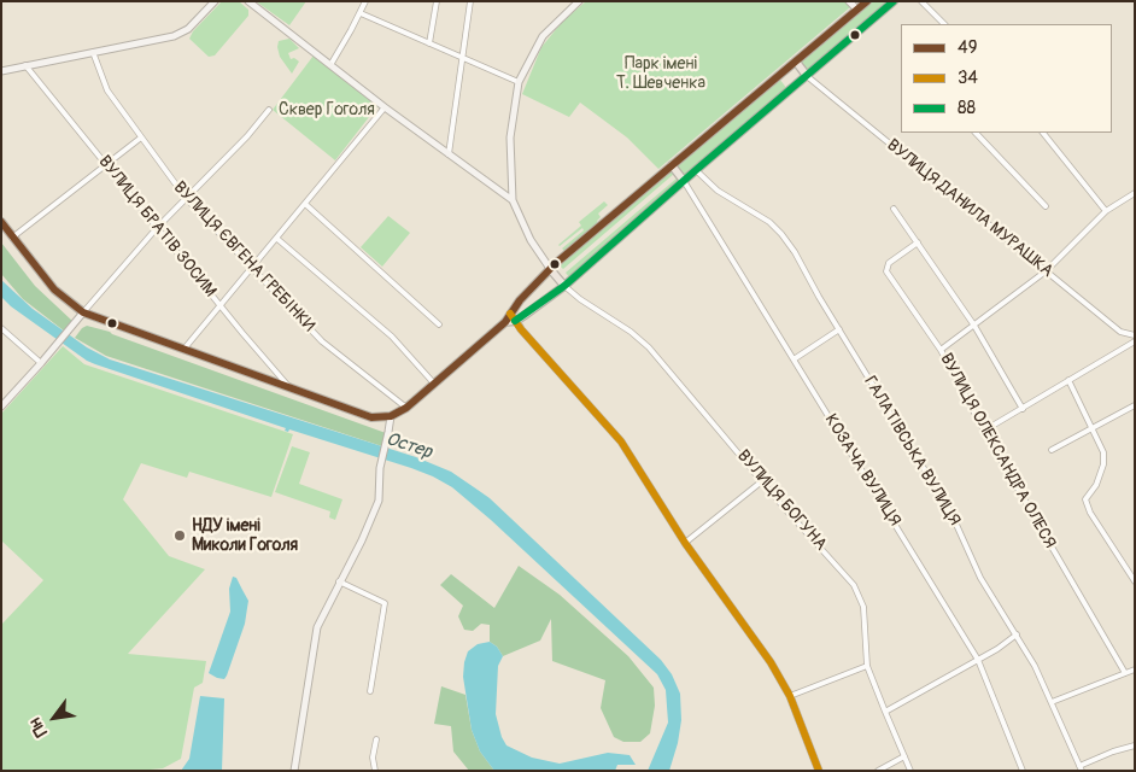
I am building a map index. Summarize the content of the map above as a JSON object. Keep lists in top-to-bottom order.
{
  "streets": {
    "street": [
      "ВУЛИЦЯ ДАНИЛА МУРАШКА",
      "ВУЛИЦЯ БРАТІВ ЗОСИМ",
      "ВУЛИЦЯ ЄВГЕНА ГРЕБІНКИ",
      "ГАЛАТІВСЬКА ВУЛИЦЯ",
      "ВУЛИЦЯ ОЛЕКСАНДРА ОЛЕСЯ",
      "КОЗАЧА ВУЛИЦЯ",
      "ВУЛИЦЯ БОГУНА"
    ]
  },
  "water": ["Остер"],
  "parks": ["Парк імені Т. Шевченка", "Сквер Гоголя"],
  "places": ["НДУ імені Миколи Гоголя"],
  "lines": ["transit line 49", "transit line 88", "transit line 34"],
  "legend": ["49", "34", "88"],
  "north": "bottom left"
}
